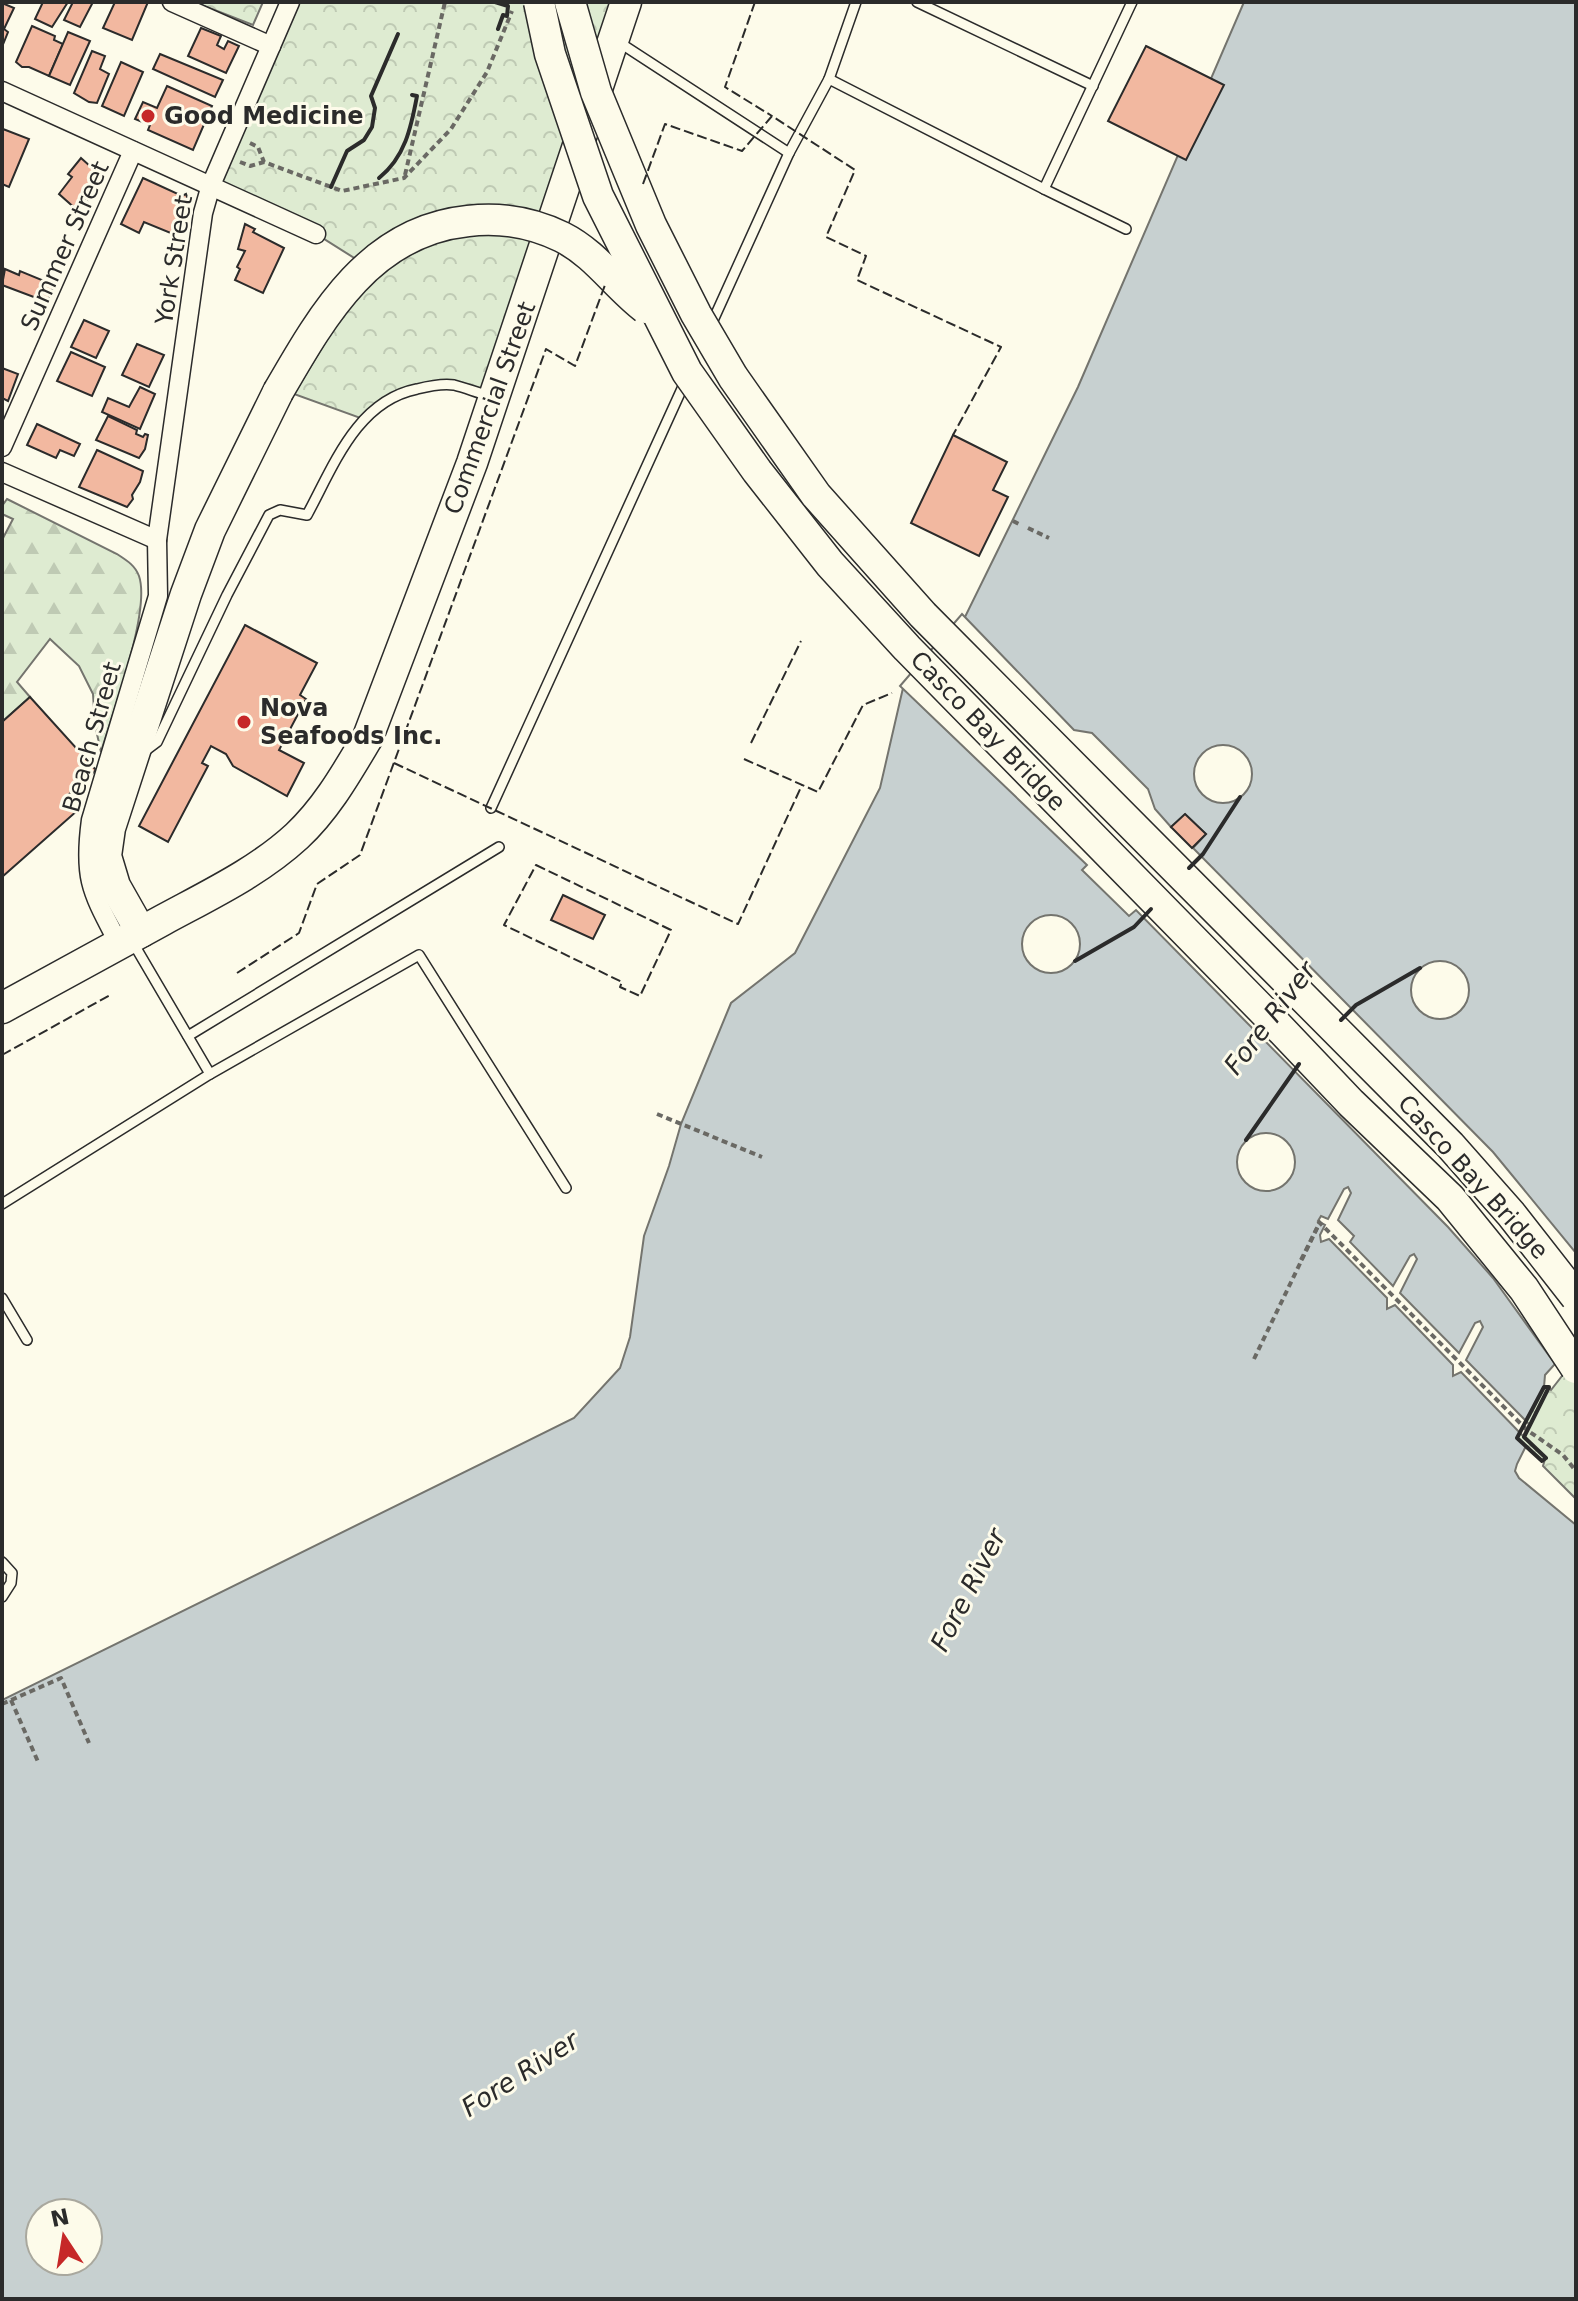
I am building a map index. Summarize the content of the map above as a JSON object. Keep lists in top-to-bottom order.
{
  "streets": {
    "main road": ["Commercial Street", "Casco Bay Bridge"],
    "street": ["Summer Street", "York Street", "Beach Street"]
  },
  "crossings": [
    ["York Street", "Beach Street"],
    ["Commercial Street", "Beach Street"]
  ],
  "water": ["Fore River"],
  "places": ["Good Medicine", "Nova Seafoods Inc."],
  "north": "top"
}
